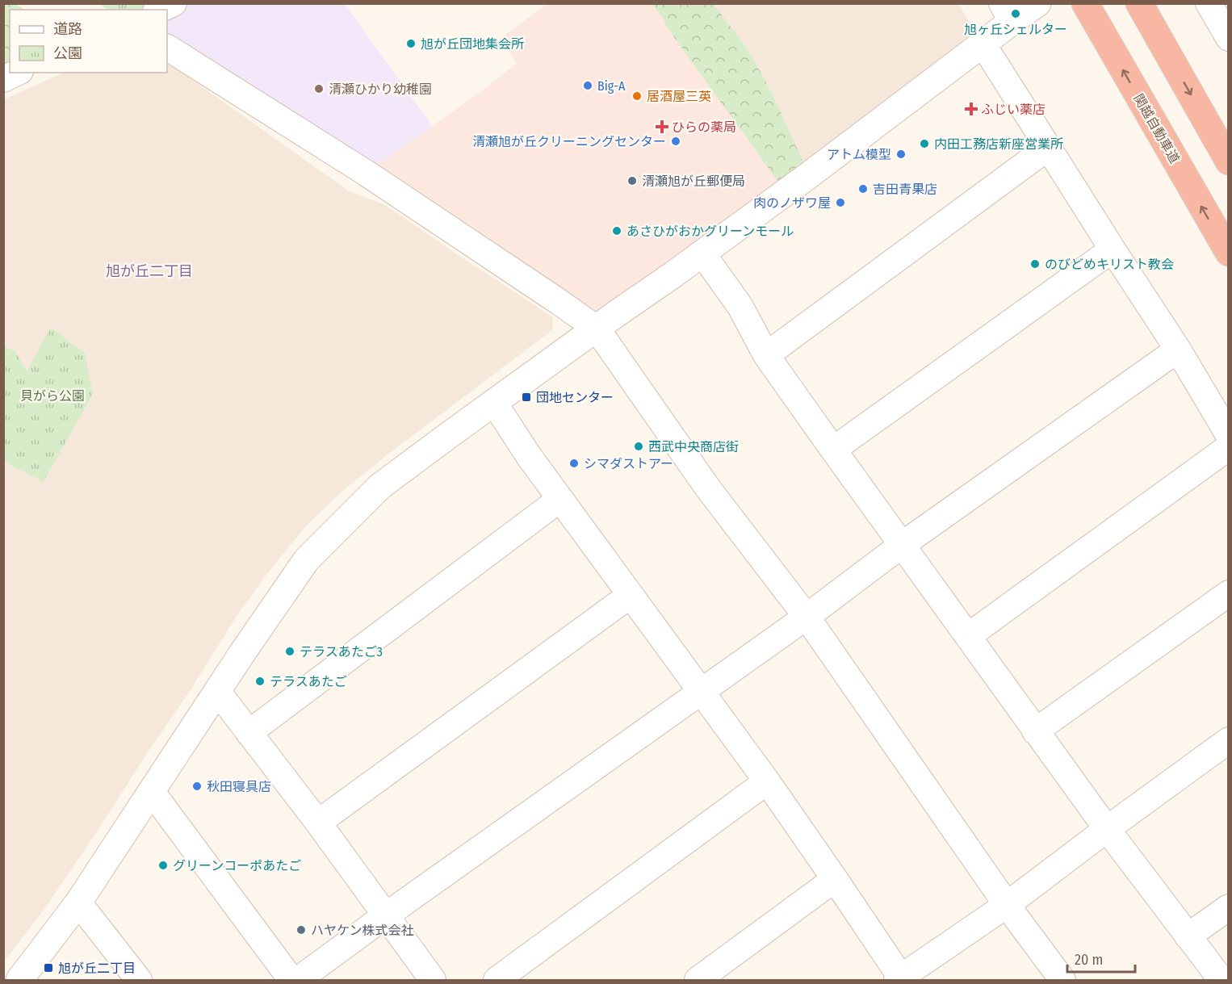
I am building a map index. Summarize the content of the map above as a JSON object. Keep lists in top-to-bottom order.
{
  "streets": {
    "highway": ["関越自動車道"]
  },
  "districts": ["旭が丘二丁目"],
  "parks": ["貝がら公園"],
  "places": {
    "other": [
      "旭ヶ丘シェルター",
      "旭が丘団地集会所",
      "Big-A",
      "清瀬ひかり幼稚園",
      "居酒屋三英",
      "清瀬旭が丘クリーニングセンター",
      "内田工務店新座営業所",
      "アトム模型",
      "清瀬旭が丘郵便局",
      "吉田青果店",
      "肉のノザワ屋",
      "あさひがおかグリーンモール",
      "のびどめキリスト教会",
      "西武中央商店街",
      "シマダストアー",
      "テラスあたご3",
      "テラスあたご",
      "秋田寝具店",
      "グリーンコーポあたご",
      "ハヤケン株式会社"
    ],
    "health": ["ふじい薬店", "ひらの薬局"],
    "transit": ["団地センター", "旭が丘二丁目"]
  },
  "legend": ["道路", "公園"],
  "scale_bar": "20 m"
}
